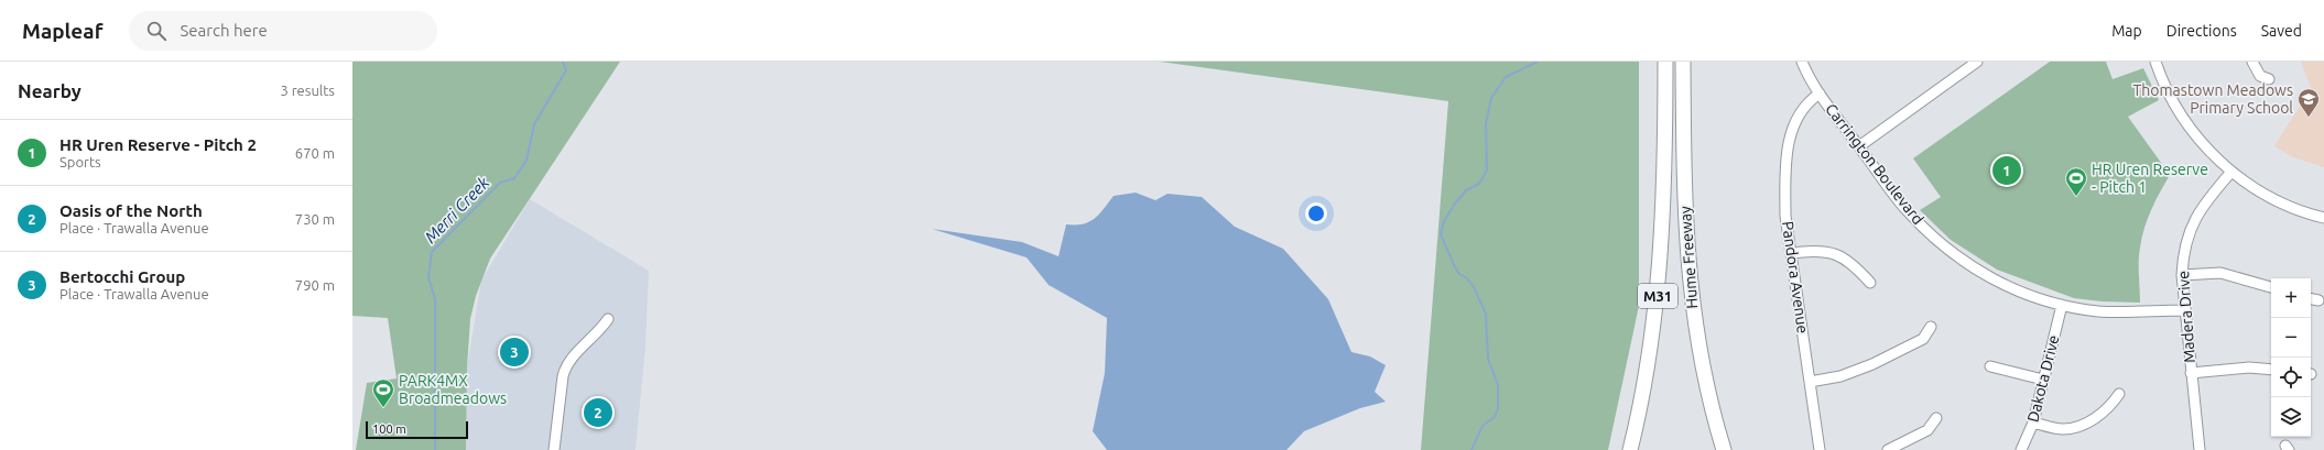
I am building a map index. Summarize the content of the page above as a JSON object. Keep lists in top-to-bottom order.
{
  "streets": {
    "highway": ["Hume Freeway", "M31"],
    "street": [
      "Carrington Boulevard",
      "Pandora Avenue",
      "Madera Drive",
      "Dakota Drive"
    ]
  },
  "crossings": [
    ["Carrington Boulevard", "Pandora Avenue"],
    ["Carrington Boulevard", "Madera Drive"],
    ["Carrington Boulevard", "Dakota Drive"]
  ],
  "water": ["Merri Creek"],
  "places": {
    "school or university": ["Thomastown Meadows Primary School"],
    "sports": ["HR Uren Reserve - Pitch 1", "PARK4MX Broadmeadows"]
  },
  "scale_bar": "100 m",
  "page": {
    "header": "Mapleaf",
    "search": "Search here",
    "nav": ["Map", "Directions", "Saved"],
    "heading": ["Nearby", "3 results"],
    "list": [
      {
        "mark": "1",
        "name": "HR Uren Reserve - Pitch 2",
        "note": "Sports",
        "value": "670 m"
      },
      {
        "mark": "2",
        "name": "Oasis of the North",
        "note": "Place · Trawalla Avenue",
        "value": "730 m"
      },
      {
        "mark": "3",
        "name": "Bertocchi Group",
        "note": "Place · Trawalla Avenue",
        "value": "790 m"
      }
    ],
    "pins": ["1", "3", "2"],
    "map_buttons": ["+", "−"],
    "scale": "100 m"
  }
}
